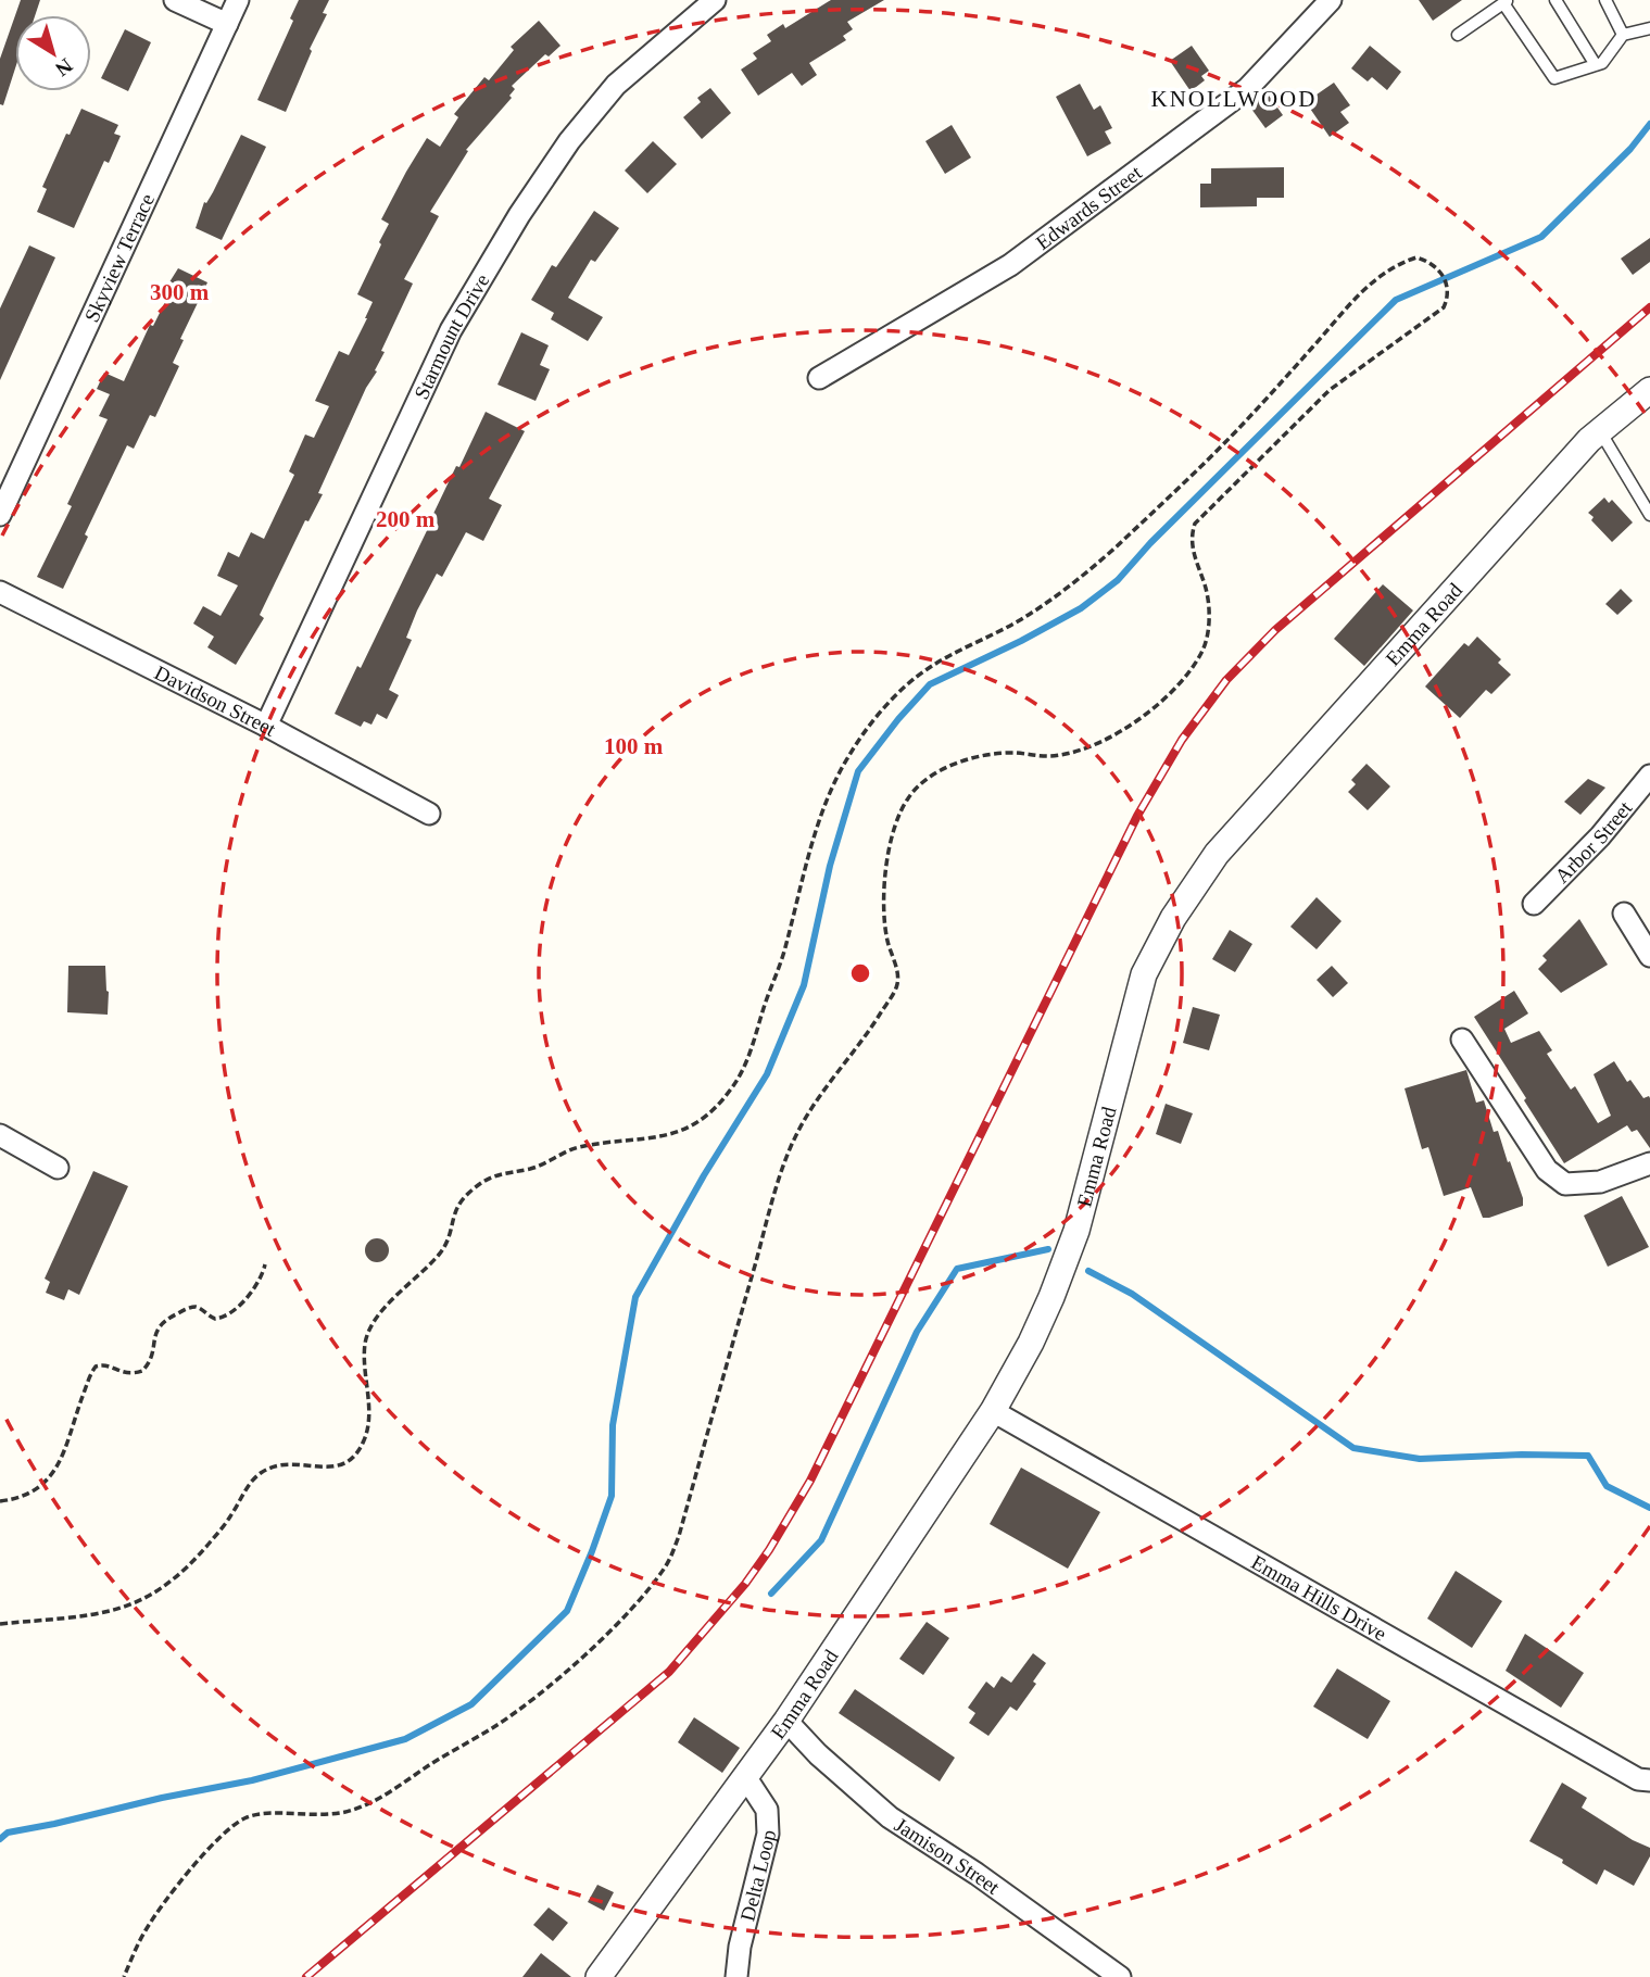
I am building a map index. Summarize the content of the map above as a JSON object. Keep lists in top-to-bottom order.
{
  "streets": {
    "street": [
      "Edwards Street",
      "Skyview Terrace",
      "Starmount Drive",
      "Emma Road",
      "Davidson Street",
      "Arbor Street",
      "Emma Hills Drive",
      "Jamison Street",
      "Delta Loop"
    ]
  },
  "crossings": [
    ["Starmount Drive", "Davidson Street"],
    ["Emma Road", "Emma Hills Drive"],
    ["Emma Road", "Jamison Street"],
    ["Emma Road", "Delta Loop"]
  ],
  "districts": ["KNOLLWOOD"],
  "north": "bottom right",
  "rings": ["300 m", "200 m", "100 m"]
}
